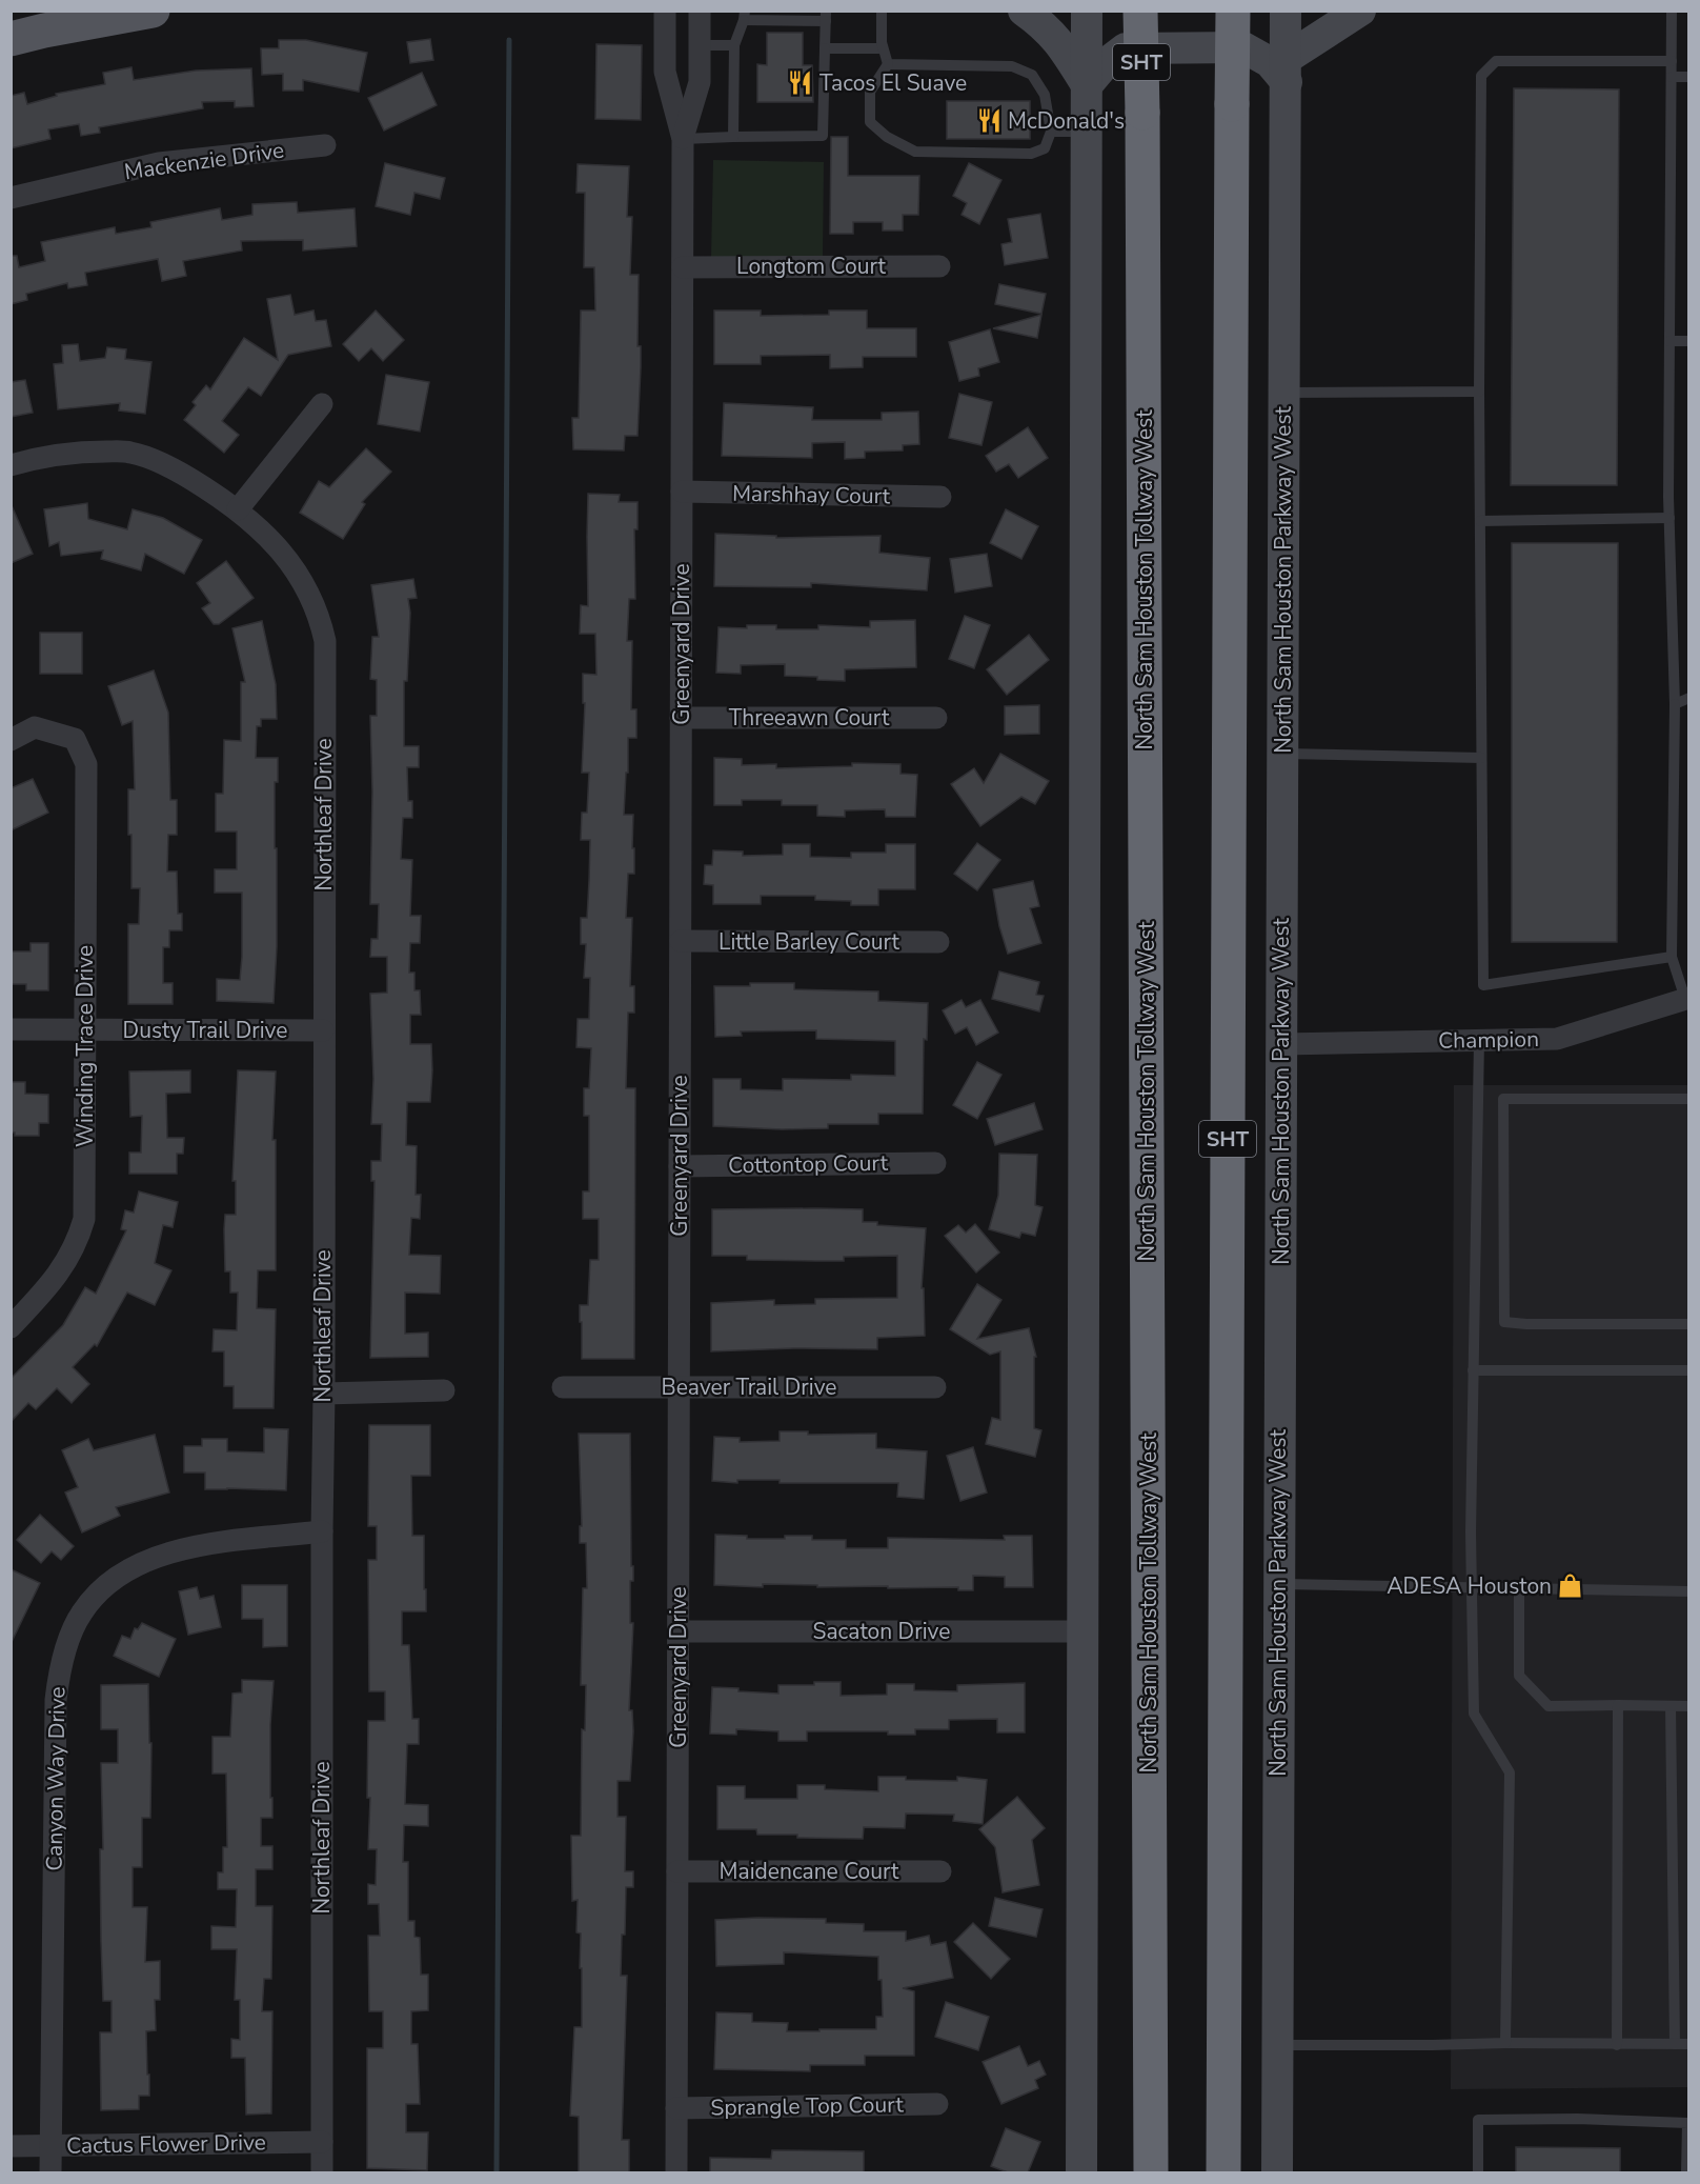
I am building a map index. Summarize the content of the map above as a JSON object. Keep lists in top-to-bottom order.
{
  "streets": {
    "highway": ["SHT", "North Sam Houston Tollway West"],
    "main road": ["North Sam Houston Parkway West"],
    "street": [
      "Mackenzie Drive",
      "Longtom Court",
      "Marshhay Court",
      "Greenyard Drive",
      "Threeawn Court",
      "Northleaf Drive",
      "Little Barley Court",
      "Dusty Trail Drive",
      "Champion",
      "Winding Trace Drive",
      "Cottontop Court",
      "Beaver Trail Drive",
      "Sacaton Drive",
      "Canyon Way Drive",
      "Maidencane Court",
      "Sprangle Top Court",
      "Cactus Flower Drive"
    ]
  },
  "crossings": [
    ["Longtom Court", "Greenyard Drive"],
    ["Marshhay Court", "Greenyard Drive"],
    ["North Sam Houston Parkway West", "Champion"],
    ["Greenyard Drive", "Threeawn Court"],
    ["Greenyard Drive", "Little Barley Court"],
    ["Greenyard Drive", "Cottontop Court"],
    ["Greenyard Drive", "Beaver Trail Drive"],
    ["Greenyard Drive", "Sacaton Drive"],
    ["Greenyard Drive", "Maidencane Court"],
    ["Greenyard Drive", "Sprangle Top Court"],
    ["Northleaf Drive", "Dusty Trail Drive"],
    ["Northleaf Drive", "Canyon Way Drive"],
    ["Northleaf Drive", "Cactus Flower Drive"],
    ["Dusty Trail Drive", "Winding Trace Drive"],
    ["Canyon Way Drive", "Cactus Flower Drive"]
  ],
  "places": {
    "restaurant": ["Tacos El Suave", "McDonald's"],
    "shop": ["ADESA Houston"]
  }
}
